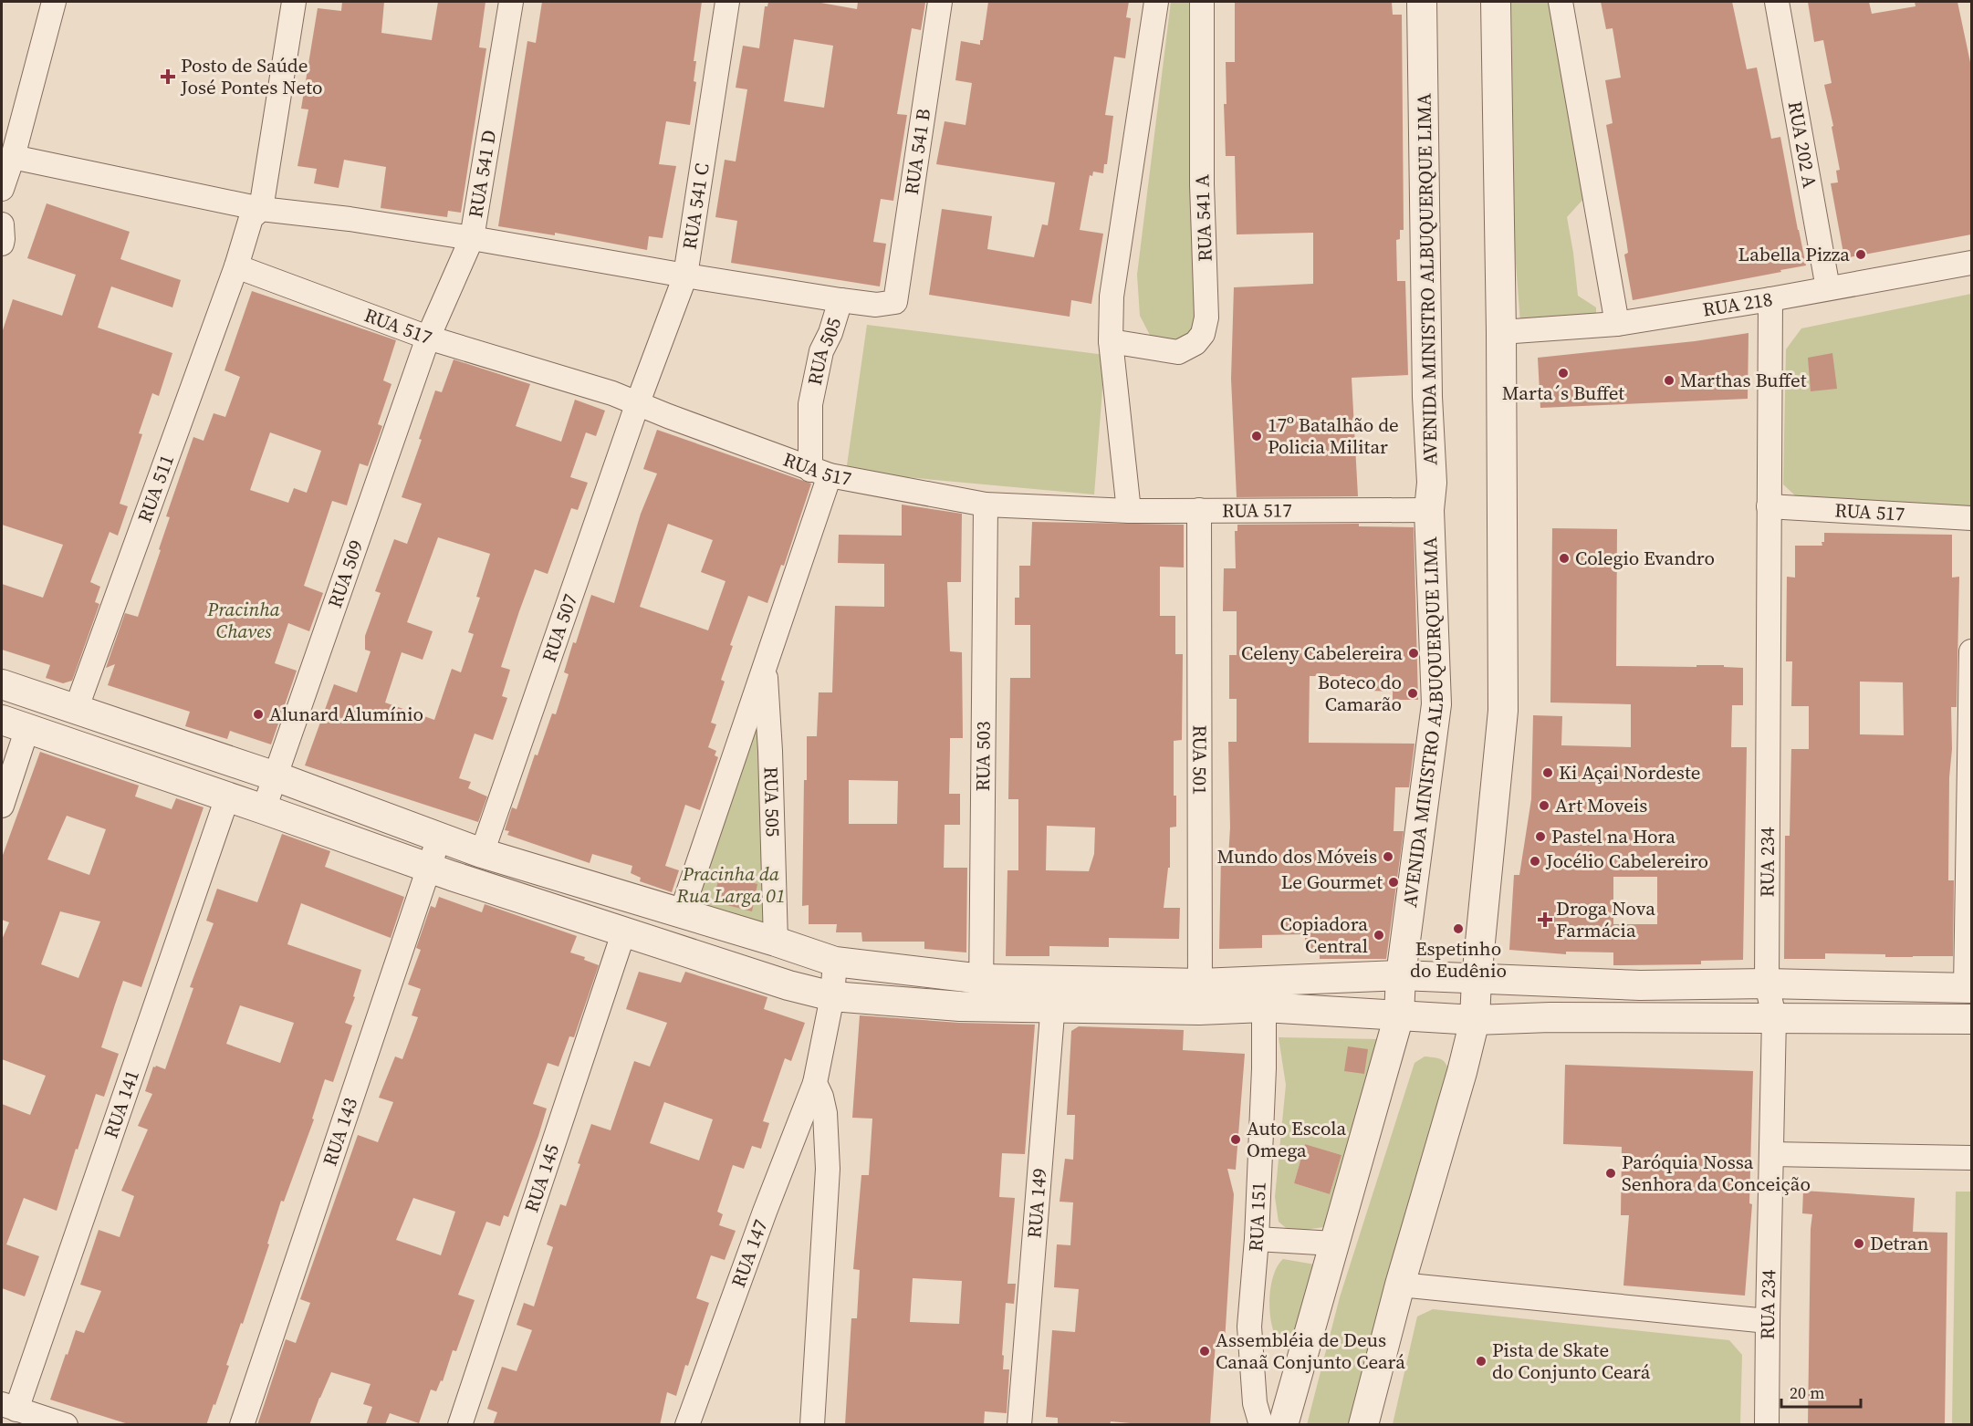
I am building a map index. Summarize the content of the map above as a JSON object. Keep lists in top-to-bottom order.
{
  "streets": {
    "street": [
      "RUA 202 A",
      "RUA 541 B",
      "RUA 541 D",
      "RUA 541 C",
      "RUA 541 A",
      "AVENIDA MINISTRO ALBUQUERQUE LIMA",
      "RUA 218",
      "RUA 517",
      "RUA 505",
      "RUA 511",
      "RUA 509",
      "RUA 507",
      "RUA 503",
      "RUA 501",
      "RUA 234",
      "RUA 141",
      "RUA 143",
      "RUA 145",
      "RUA 149",
      "RUA 151",
      "RUA 147"
    ]
  },
  "crossings": [
    ["RUA 202 A", "RUA 218"],
    ["RUA 541 B", "RUA 505"],
    ["RUA 541 D", "RUA 517"],
    ["RUA 541 D", "RUA 509"],
    ["RUA 541 C", "RUA 517"],
    ["RUA 541 C", "RUA 507"],
    ["AVENIDA MINISTRO ALBUQUERQUE LIMA", "RUA 517"],
    ["RUA 218", "RUA 234"],
    ["RUA 517", "RUA 505"],
    ["RUA 517", "RUA 511"],
    ["RUA 517", "RUA 509"],
    ["RUA 517", "RUA 507"],
    ["RUA 517", "RUA 503"],
    ["RUA 517", "RUA 501"],
    ["RUA 517", "RUA 234"]
  ],
  "parks": ["Pracinha Chaves", "Pracinha da Rua Larga 01"],
  "places": {
    "health": ["Posto de Saúde José Pontes Neto", "Droga Nova Farmácia"],
    "other": [
      "Labella Pizza",
      "Marta´s Buffet",
      "Marthas Buffet",
      "17º Batalhão de Policia Militar",
      "Colegio Evandro",
      "Celeny Cabelereira",
      "Boteco do Camarão",
      "Alunard Alumínio",
      "Ki Açai Nordeste",
      "Art Moveis",
      "Pastel na Hora",
      "Mundo dos Móveis",
      "Jocélio Cabelereiro",
      "Le Gourmet",
      "Espetinho do Eudênio",
      "Copiadora Central",
      "Auto Escola Omega",
      "Paróquia Nossa Senhora da Conceição",
      "Detran",
      "Assembléia de Deus Canaã Conjunto Ceará",
      "Pista de Skate do Conjunto Ceará"
    ]
  },
  "scale_bar": "20 m"
}
